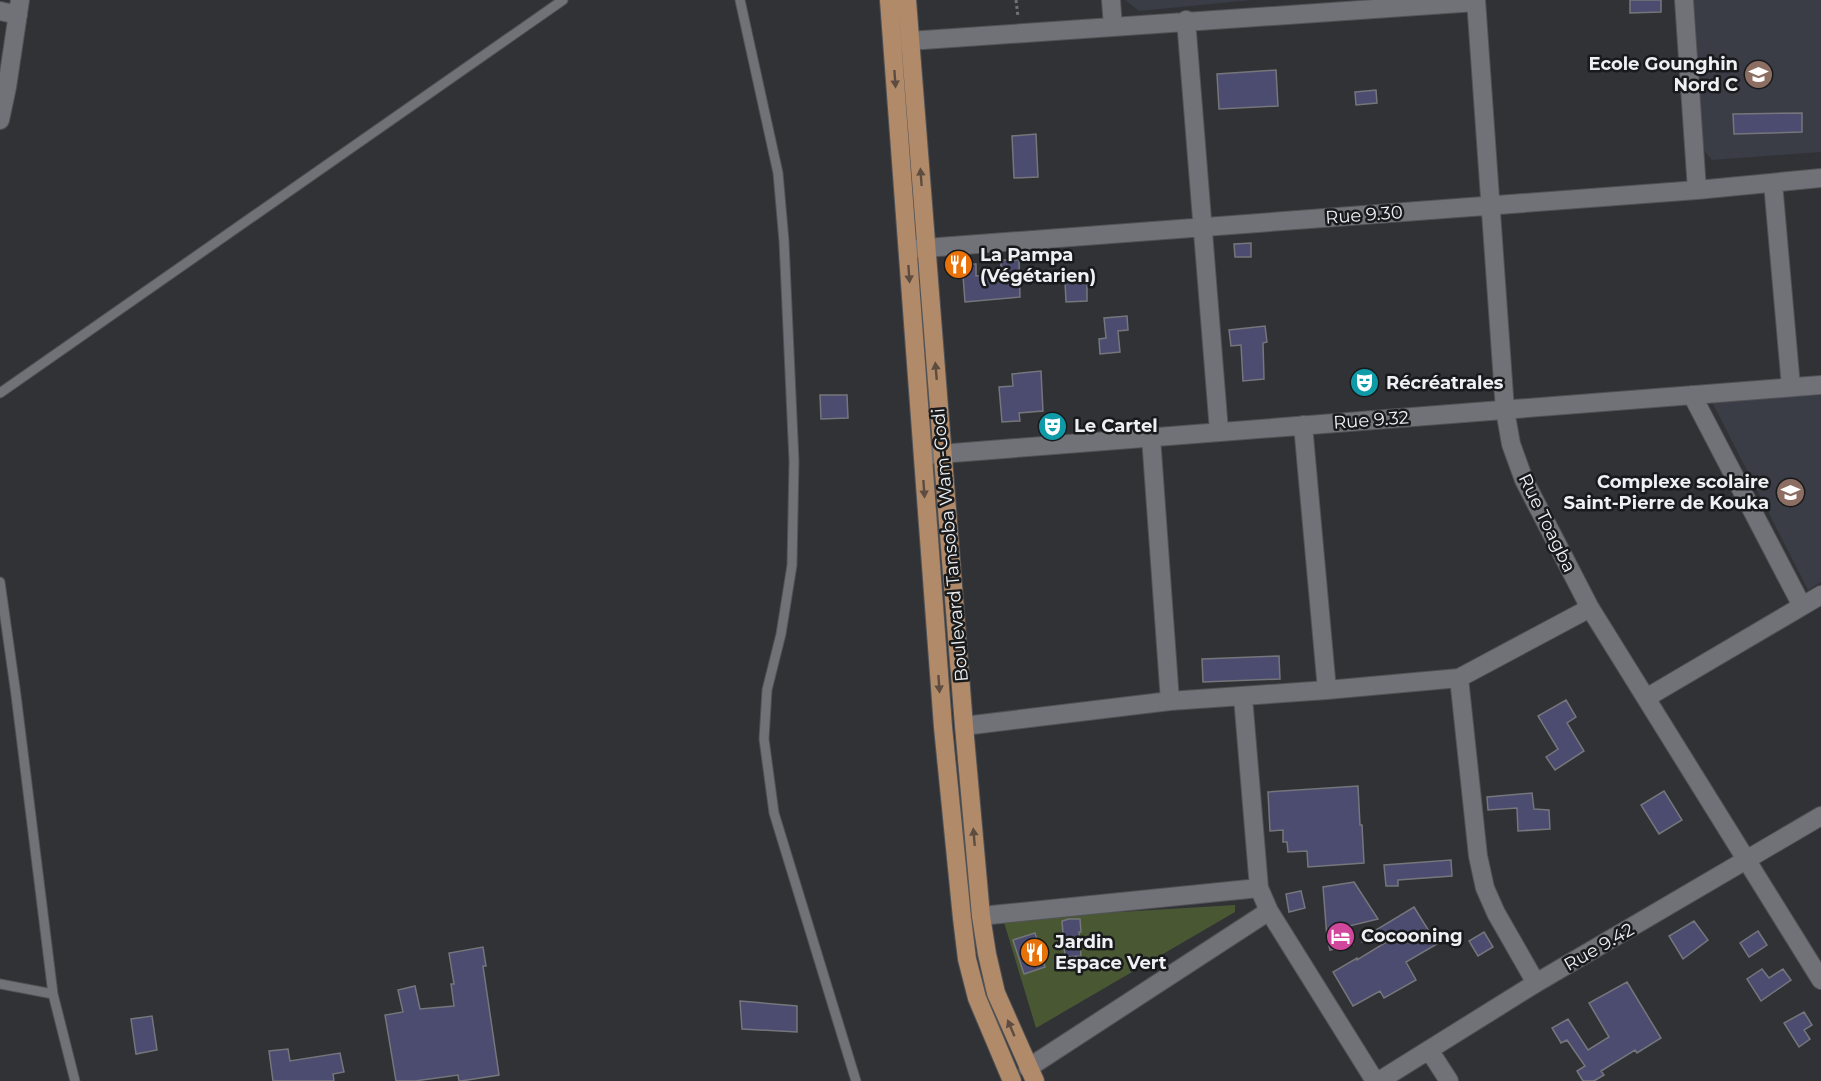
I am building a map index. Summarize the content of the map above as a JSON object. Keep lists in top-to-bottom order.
{
  "streets": {
    "main road": ["Boulevard Tansoba Wam-Godi"],
    "street": [
      "Rue 9.30",
      "Rue 9.32",
      "Rue Toagba",
      "Rue 9.42"
    ]
  },
  "crossings": [
    ["Rue 9.30", "Rue Toagba"],
    ["Rue 9.30", "Boulevard Tansoba Wam-Godi"],
    ["Rue 9.32", "Rue Toagba"],
    ["Rue 9.32", "Boulevard Tansoba Wam-Godi"],
    ["Rue Toagba", "Rue 9.42"]
  ],
  "places": {
    "school or university": ["Ecole Gounghin Nord C", "Complexe scolaire Saint-Pierre de Kouka"],
    "restaurant": ["La Pampa (Végétarien)", "Jardin Espace Vert"],
    "theatre": ["Récréatrales", "Le Cartel"],
    "hotel": ["Cocooning"]
  }
}
